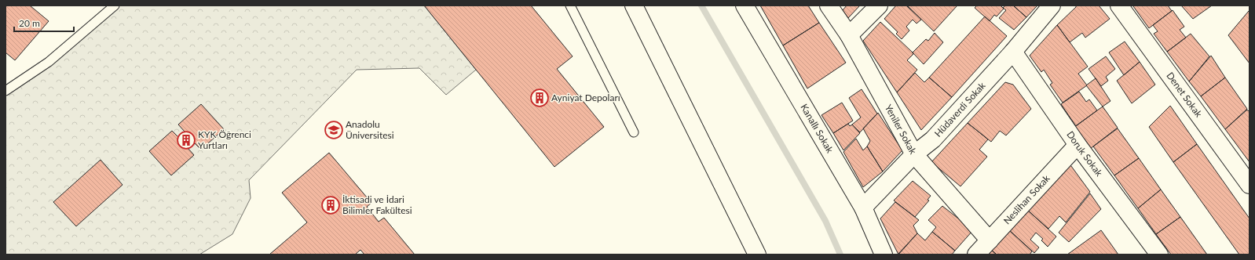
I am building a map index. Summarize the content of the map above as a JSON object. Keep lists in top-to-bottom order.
{
  "streets": {
    "street": [
      "Denet Sokak",
      "Hüdaverdi Sokak",
      "Kanallı Sokak",
      "Yeniler Sokak",
      "Doruk Sokak",
      "Neslihan Sokak"
    ]
  },
  "crossings": [
    ["Hüdaverdi Sokak", "Kanallı Sokak"],
    ["Hüdaverdi Sokak", "Yeniler Sokak"],
    ["Hüdaverdi Sokak", "Doruk Sokak"],
    ["Yeniler Sokak", "Neslihan Sokak"],
    ["Doruk Sokak", "Neslihan Sokak"]
  ],
  "places": {
    "building": ["Ayniyat Depoları", "KYK Öğrenci Yurtları", "İktisadi ve İdari Bilimler Fakültesi"],
    "school or university": ["Anadolu Üniversitesi"]
  },
  "scale_bar": "20 m"
}
